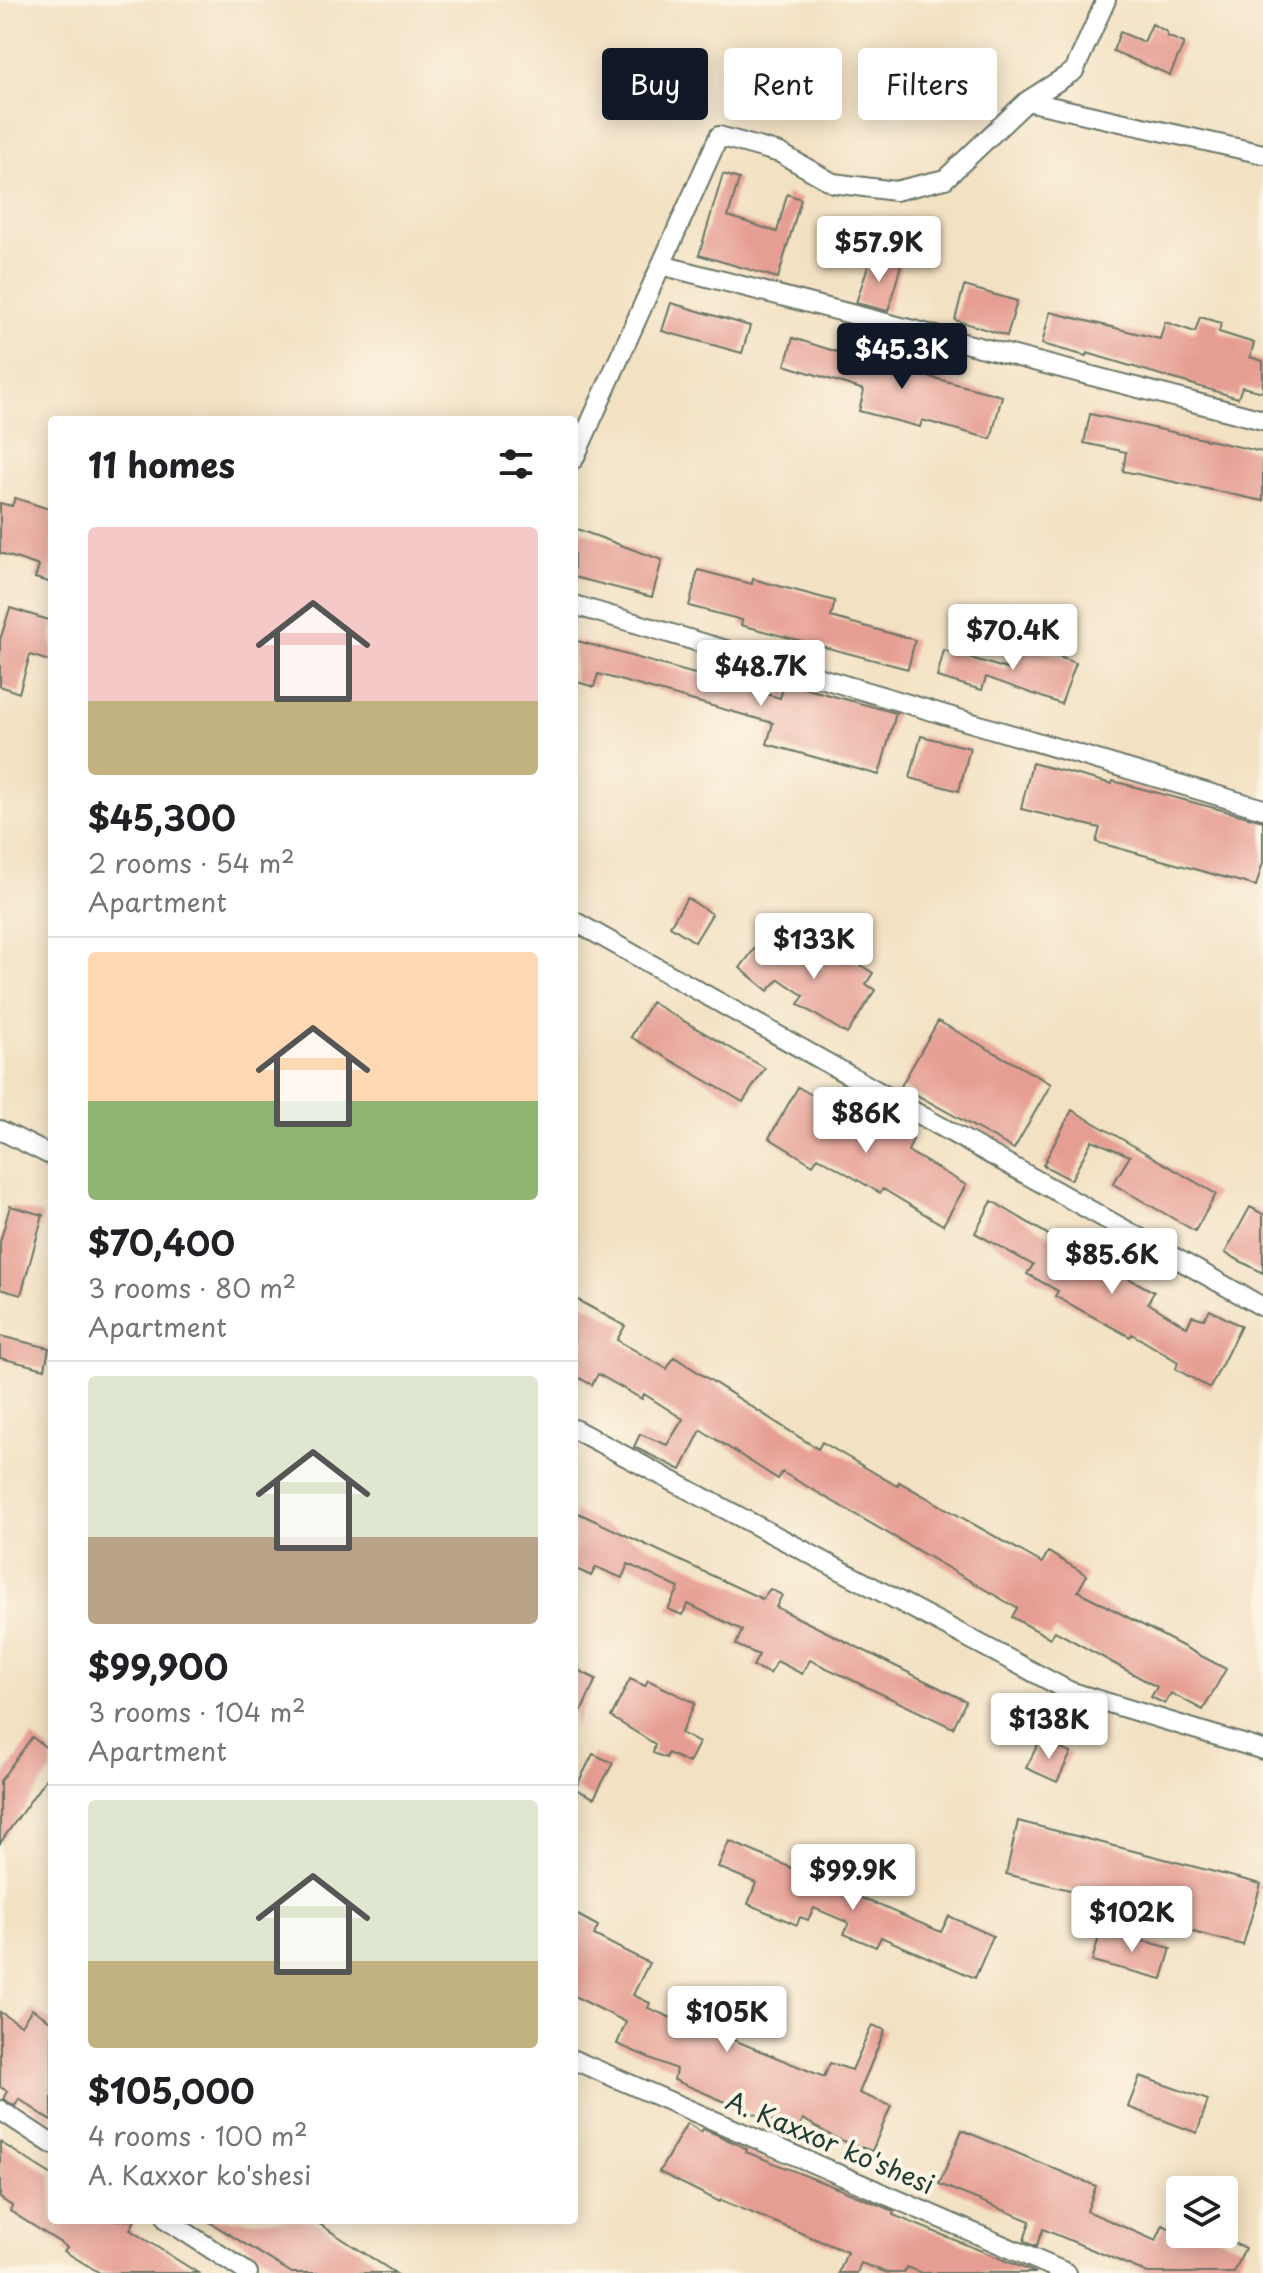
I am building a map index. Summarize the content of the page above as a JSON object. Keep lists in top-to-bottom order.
{
  "streets": {
    "street": ["A. Kaxxor ko'shesi"]
  },
  "page": {
    "chip": ["Buy", "Rent", "Filters"],
    "price": [
      "$57.9K",
      "$45.3K",
      "$70.4K",
      "$48.7K",
      "$133K",
      "$86K",
      "$85.6K",
      "$138K",
      "$99.9K",
      "$102K",
      "$105K"
    ],
    "heading": "11 homes",
    "list": [
      {
        "name": "$45,300",
        "note": "2 rooms · 54 m² · Apartment"
      },
      {
        "name": "$70,400",
        "note": "3 rooms · 80 m² · Apartment"
      },
      {
        "name": "$99,900",
        "note": "3 rooms · 104 m² · Apartment"
      },
      {
        "name": "$105,000",
        "note": "4 rooms · 100 m² · A. Kaxxor ko'shesi"
      }
    ]
  }
}
